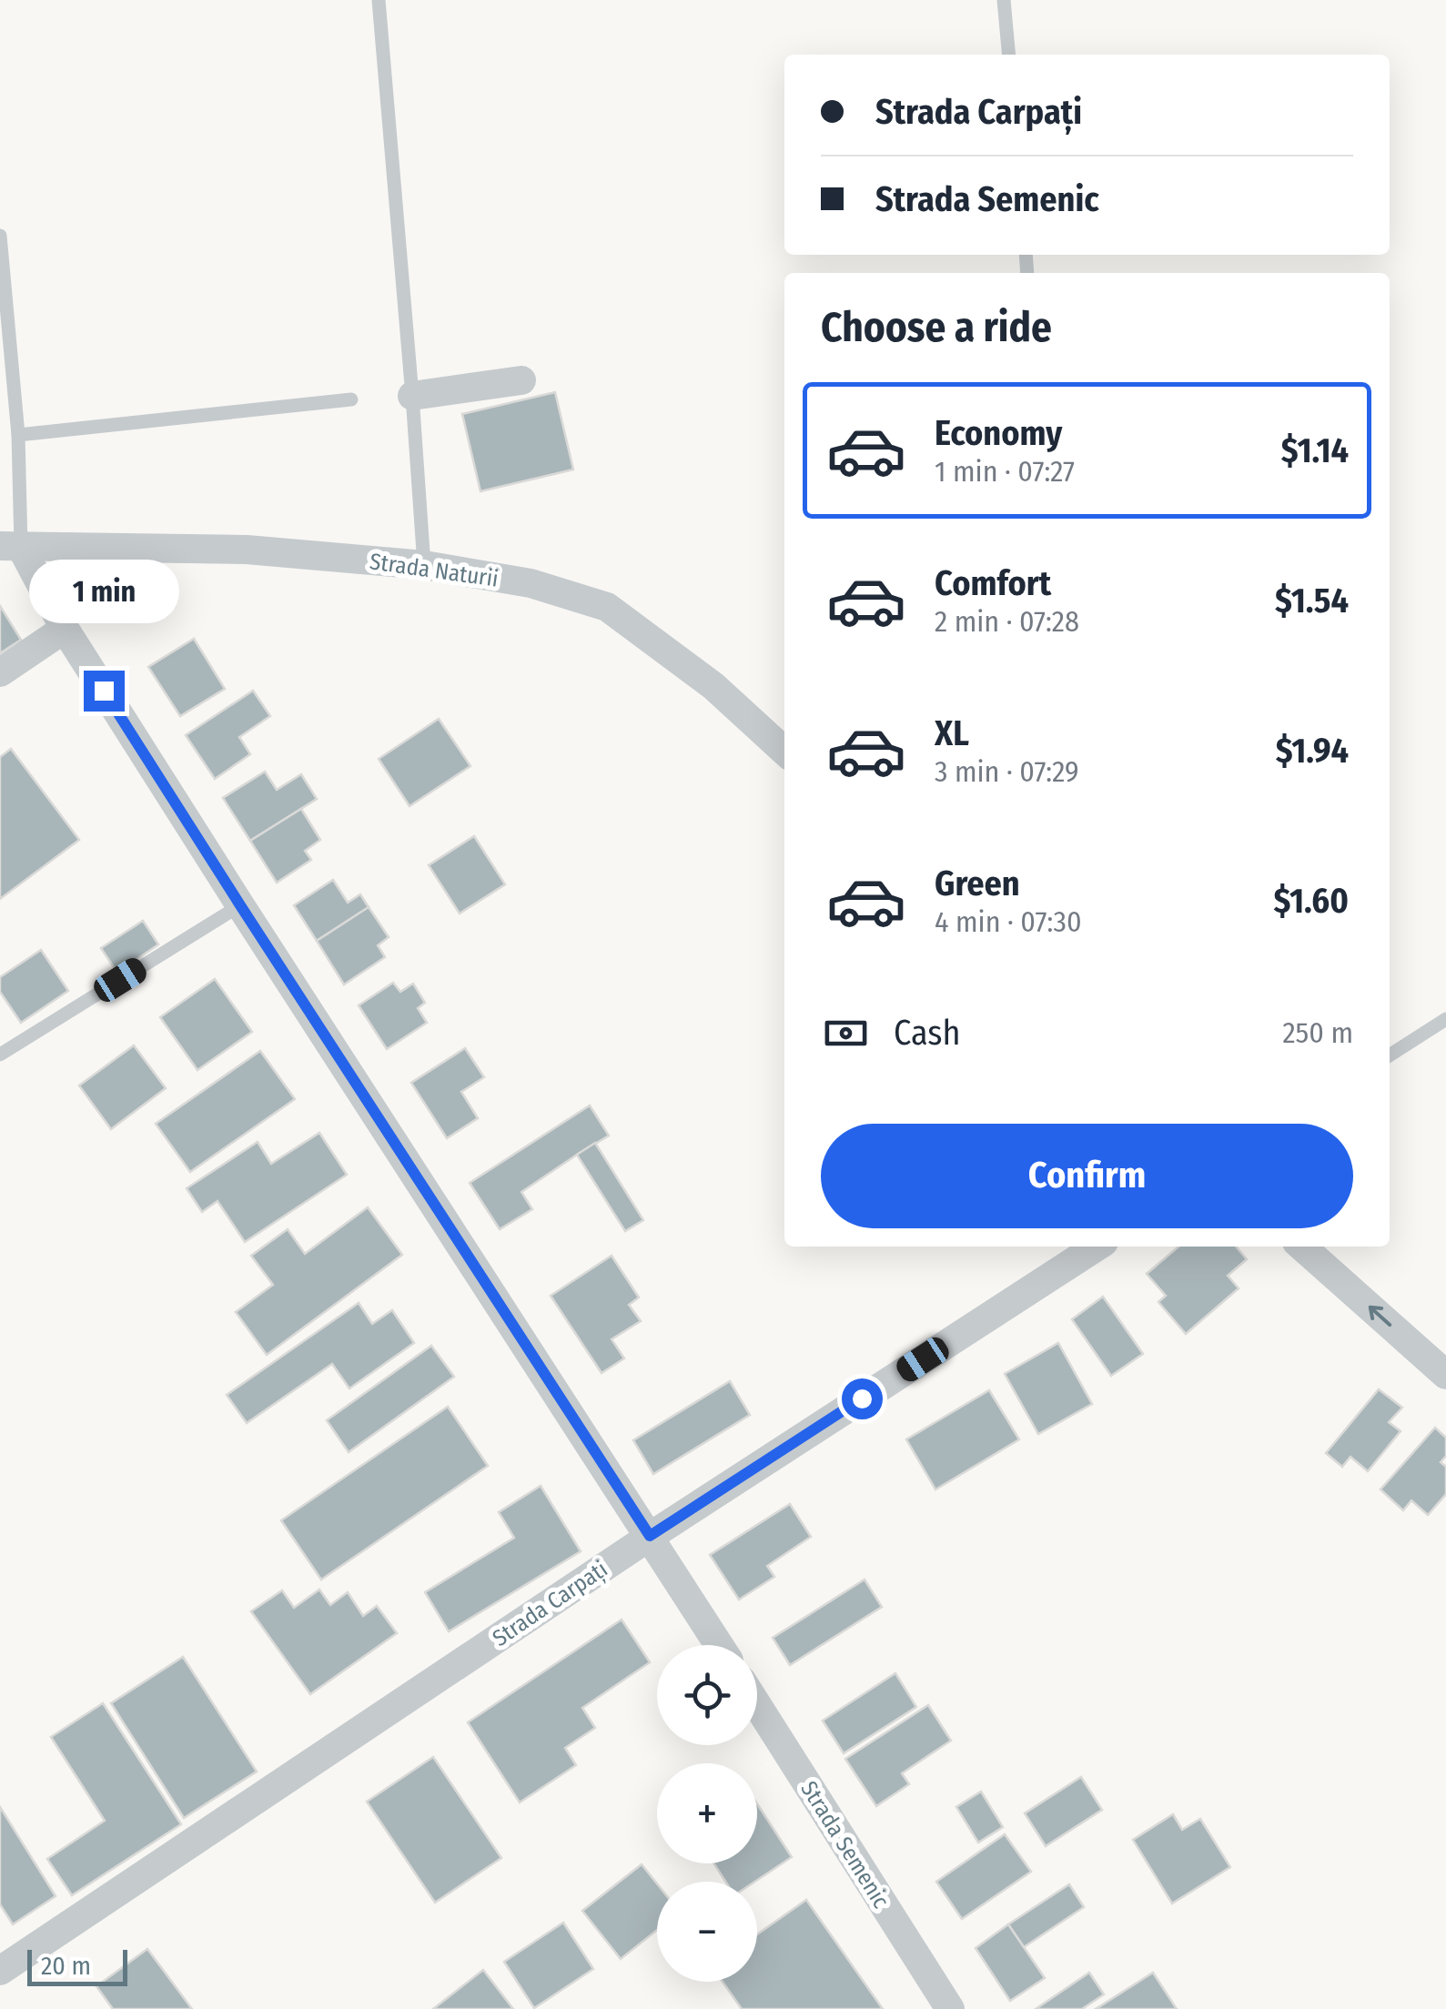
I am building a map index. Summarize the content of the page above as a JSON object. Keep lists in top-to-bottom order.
{
  "streets": {
    "street": ["Strada Naturii", "Strada Carpați", "Strada Semenic"]
  },
  "scale_bar": "20 m",
  "page": {
    "banner": ["Strada Carpați", "Strada Semenic"],
    "heading": "Choose a ride",
    "list": [
      {
        "name": "Economy",
        "note": "1 min · 07:27",
        "value": "$1.14"
      },
      {
        "name": "Comfort",
        "note": "2 min · 07:28",
        "value": "$1.54"
      },
      {
        "name": "XL",
        "note": "3 min · 07:29",
        "value": "$1.94"
      },
      {
        "name": "Green",
        "note": "4 min · 07:30",
        "value": "$1.60"
      }
    ],
    "bubble": "1 min",
    "pay": ["Cash", "250 m"],
    "buttons": "Confirm",
    "map_buttons": ["+", "−"],
    "scale": "20 m"
  }
}
